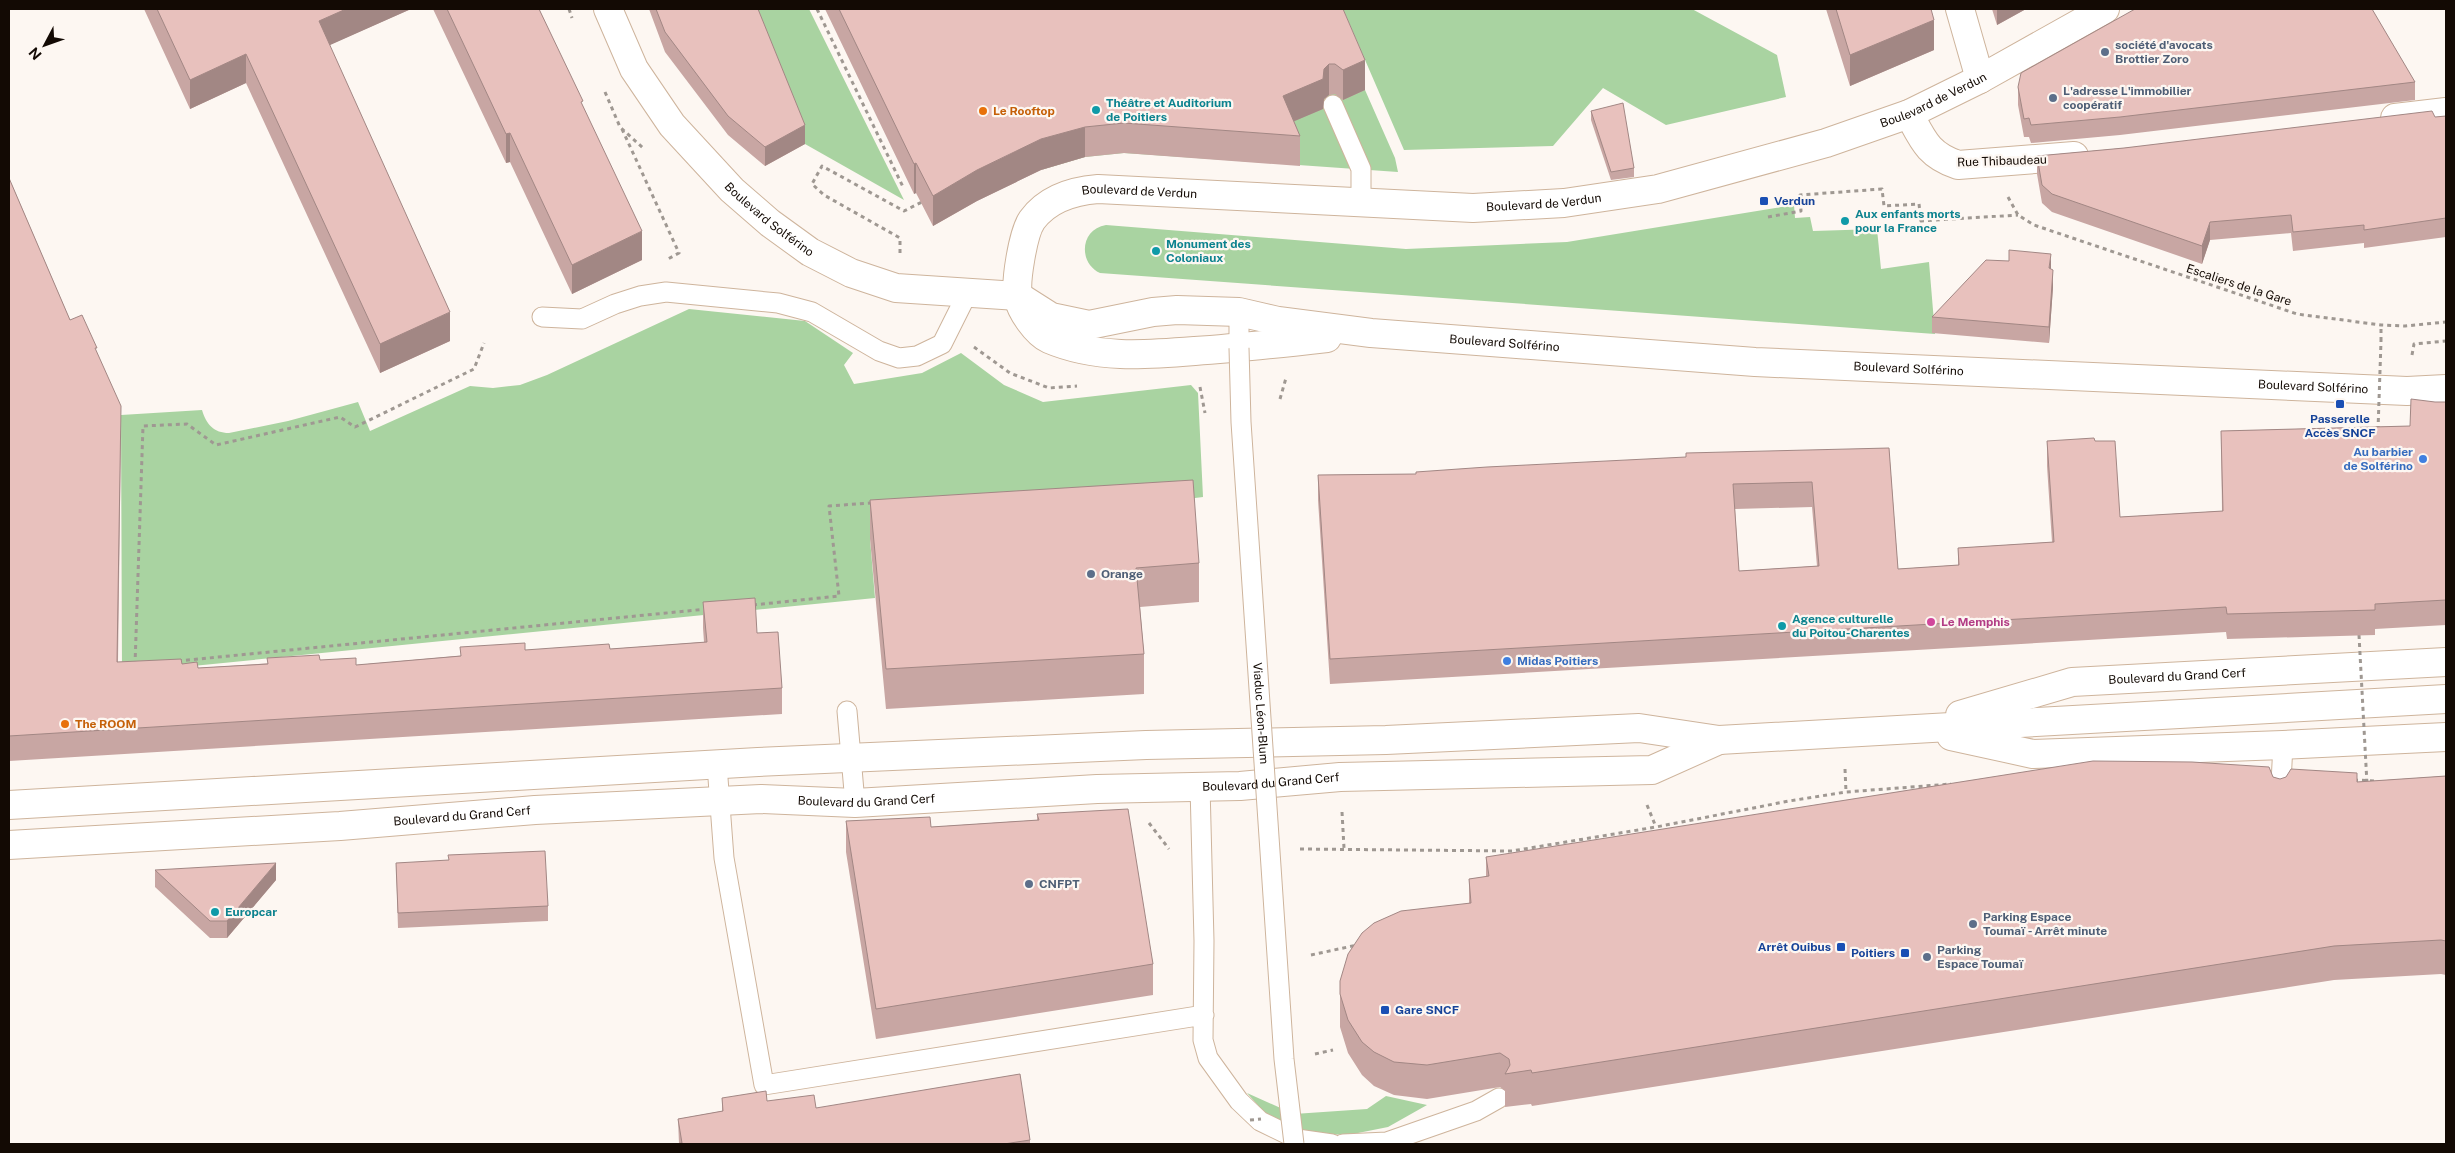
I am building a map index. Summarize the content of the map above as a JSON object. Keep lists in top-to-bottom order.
{
  "streets": {
    "street": [
      "Boulevard de Verdun",
      "Rue Thibaudeau",
      "Boulevard Solférino",
      "Boulevard du Grand Cerf"
    ],
    "lane": ["Viaduc Léon-Blum"],
    "path": ["Escaliers de la Gare"]
  },
  "crossings": [
    ["Boulevard de Verdun", "Rue Thibaudeau"],
    ["Boulevard de Verdun", "Boulevard Solférino"],
    ["Boulevard Solférino", "Viaduc Léon-Blum"]
  ],
  "places": {
    "other": [
      "société d'avocats Brottier Zoro",
      "L'adresse L'immobilier coopératif",
      "Théâtre et Auditorium de Poitiers",
      "Le Rooftop",
      "Aux enfants morts pour la France",
      "Monument des Coloniaux",
      "Au barbier de Solférino",
      "Orange",
      "Le Memphis",
      "Agence culturelle du Poitou-Charentes",
      "Midas Poitiers",
      "The ROOM",
      "CNFPT",
      "Europcar",
      "Parking Espace Toumaï - Arrêt minute",
      "Parking Espace Toumaï"
    ],
    "transit": [
      "Verdun",
      "Passerelle Accès SNCF",
      "Arrêt Ouibus",
      "Poitiers",
      "Gare SNCF"
    ]
  },
  "north": "bottom left"
}
